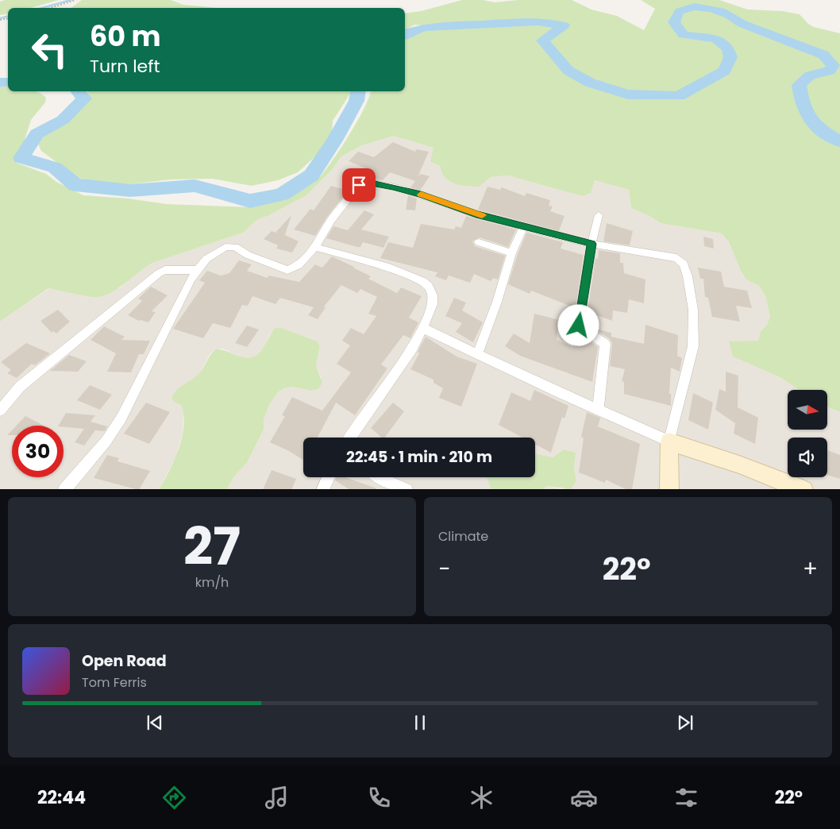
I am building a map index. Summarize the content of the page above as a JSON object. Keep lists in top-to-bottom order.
{
  "north": "right",
  "page": {
    "turn": ["60 m", "Turn left"],
    "limit": "30",
    "trip": "22:45 · 1 min · 210 m",
    "tile": [
      ["27", "km/h"],
      "Climate"
    ],
    "heat": ["−", "22°", "+"],
    "song": ["Open Road", "Tom Ferris"],
    "tabs": ["22:44", "22°"]
  }
}
